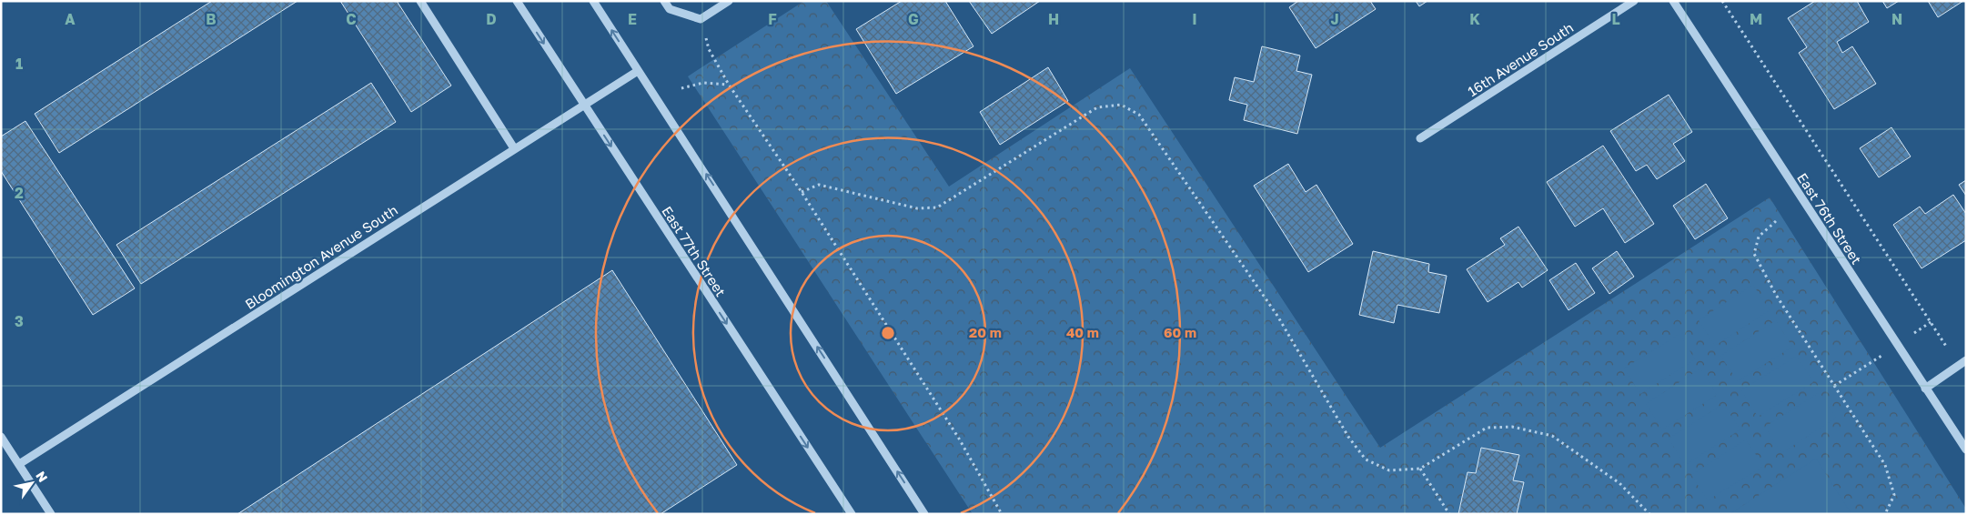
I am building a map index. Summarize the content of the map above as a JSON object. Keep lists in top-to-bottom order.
{
  "streets": {
    "street": [
      "16th Avenue South",
      "East 76th Street",
      "East 77th Street",
      "Bloomington Avenue South"
    ]
  },
  "crossings": [
    ["East 77th Street", "Bloomington Avenue South"]
  ],
  "north": "top right",
  "grid": {
    "columns": [
      "A",
      "B",
      "C",
      "D",
      "E",
      "F",
      "G",
      "H",
      "I",
      "J",
      "K",
      "L",
      "M",
      "N"
    ],
    "rows": ["1", "2", "3"]
  },
  "rings": ["20 m", "40 m", "60 m"]
}
